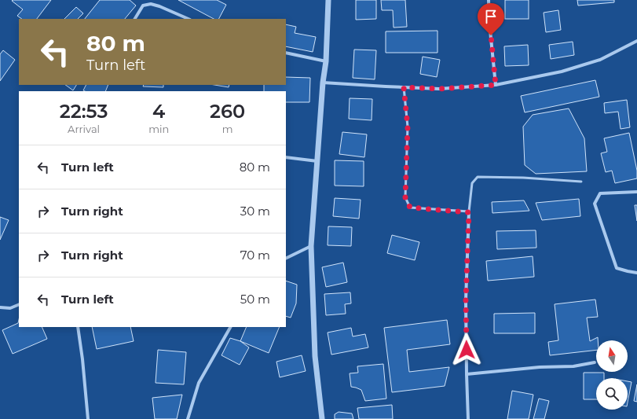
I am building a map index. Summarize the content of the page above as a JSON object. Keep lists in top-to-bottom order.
{
  "north": "top",
  "page": {
    "turn": ["80 m", "Turn left"],
    "eta": [
      "22:53",
      "Arrival",
      "4",
      "min",
      "260",
      "m"
    ],
    "list": [
      {
        "name": "Turn left",
        "value": "80 m"
      },
      {
        "name": "Turn right",
        "value": "30 m"
      },
      {
        "name": "Turn right",
        "value": "70 m"
      },
      {
        "name": "Turn left",
        "value": "50 m"
      }
    ]
  }
}
